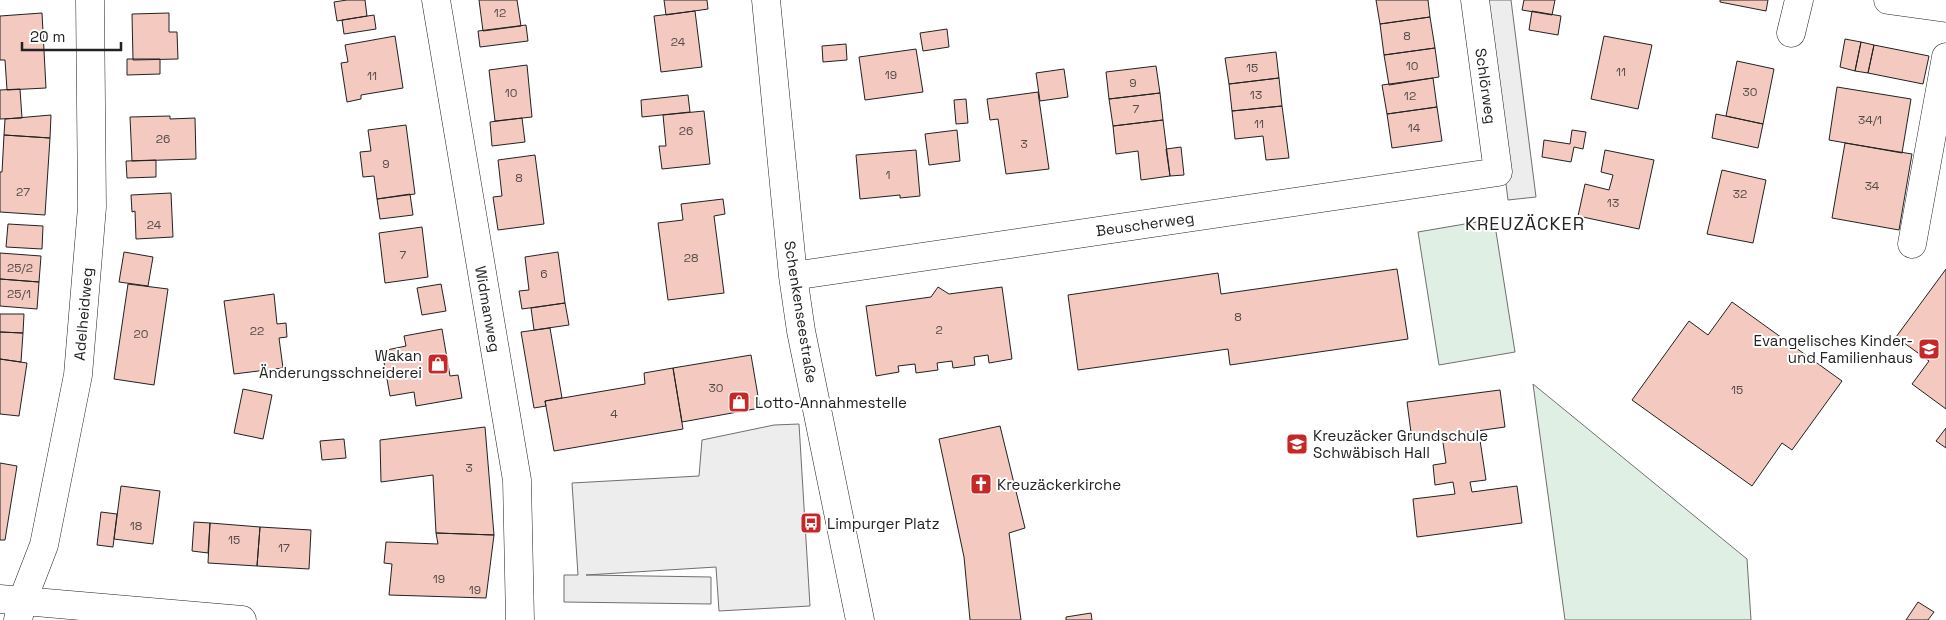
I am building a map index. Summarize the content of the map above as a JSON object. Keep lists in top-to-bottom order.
{
  "streets": {
    "street": [
      "Schlörweg",
      "Beuscherweg",
      "Widmanweg",
      "Schenkenseestraße",
      "Adelheidweg"
    ]
  },
  "crossings": [
    ["Schlörweg", "Beuscherweg"],
    ["Beuscherweg", "Schenkenseestraße"]
  ],
  "districts": ["KREUZÄCKER"],
  "places": {
    "school or university": ["Evangelisches Kinder- und Familienhaus", "Kreuzäcker Grundschule Schwäbisch Hall"],
    "shop": ["Wakan Änderungsschneiderei", "Lotto-Annahmestelle"],
    "church": ["Kreuzäckerkirche"],
    "bus stop": ["Limpurger Platz"]
  },
  "house_numbers": [
    "12",
    "8",
    "24",
    "10",
    "15",
    "11",
    "19",
    "11",
    "9",
    "30",
    "10",
    "13",
    "12",
    "7",
    "34/1",
    "11",
    "14",
    "26",
    "26",
    "3",
    "9",
    "1",
    "8",
    "34",
    "27",
    "32",
    "13",
    "24",
    "7",
    "28",
    "25/2",
    "6",
    "25/1",
    "8",
    "2",
    "22",
    "20",
    "30",
    "15",
    "4",
    "3",
    "18",
    "15",
    "17",
    "19",
    "19"
  ],
  "scale_bar": "20 m"
}
